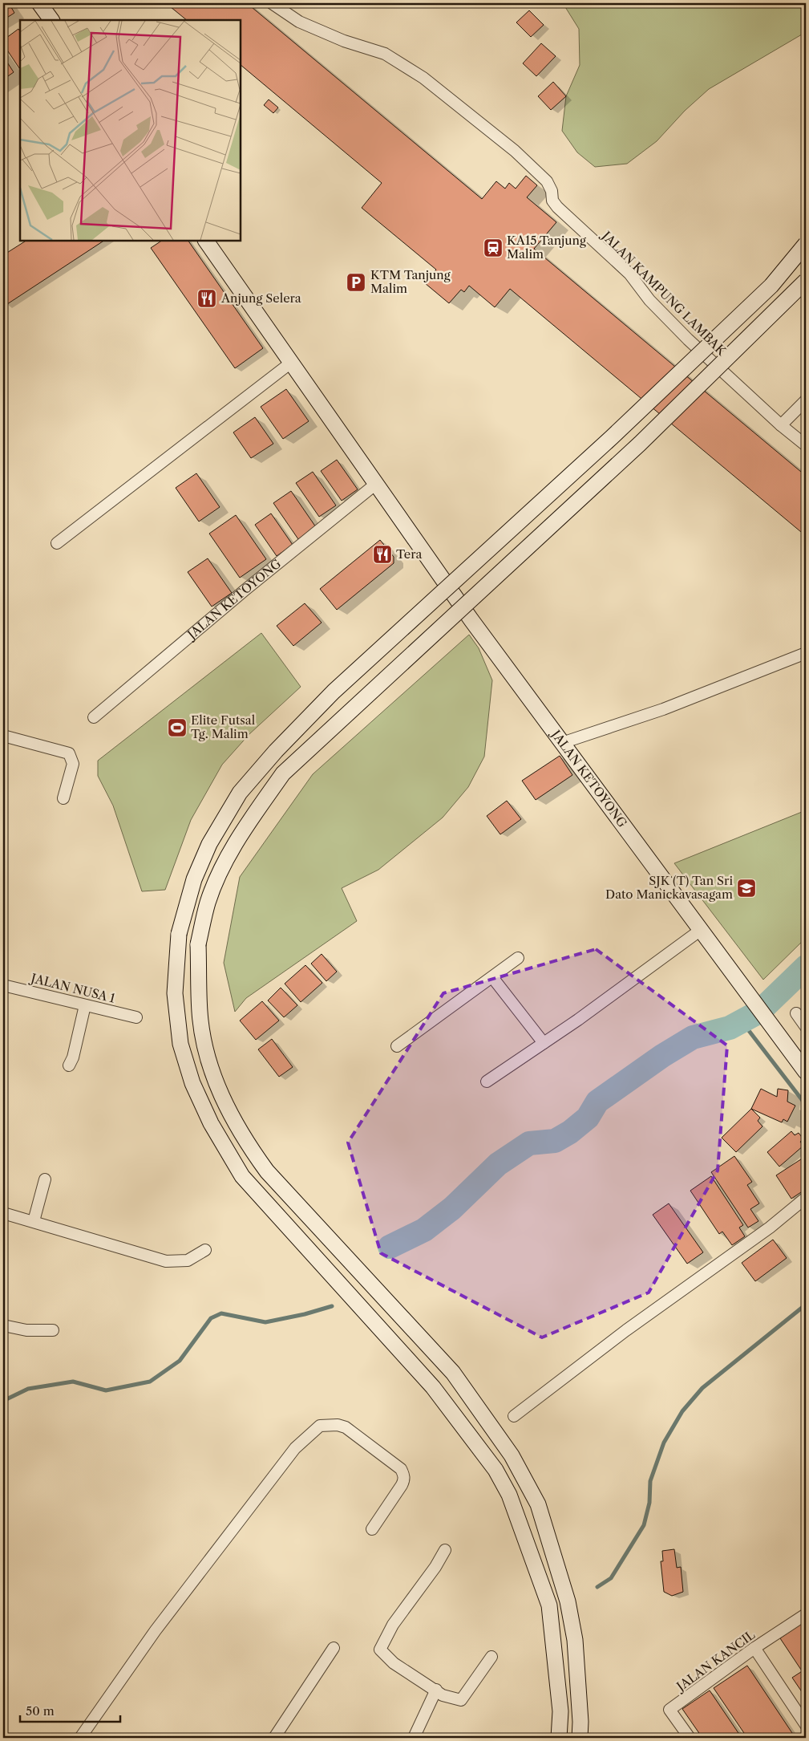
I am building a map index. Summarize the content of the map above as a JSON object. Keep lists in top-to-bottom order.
{
  "streets": {
    "main road": ["JALAN KETOYONG"],
    "street": ["JALAN KAMPUNG LAMBAK", "JALAN NUSA 1", "JALAN KANCIL"]
  },
  "places": {
    "station": ["KA15 Tanjung Malim"],
    "parking": ["KTM Tanjung Malim"],
    "restaurant": ["Anjung Selera", "Tera"],
    "sports": ["Elite Futsal Tg. Malim"],
    "school or university": ["SJK (T) Tan Sri Dato Manickavasagam"]
  },
  "scale_bar": "50 m"
}
